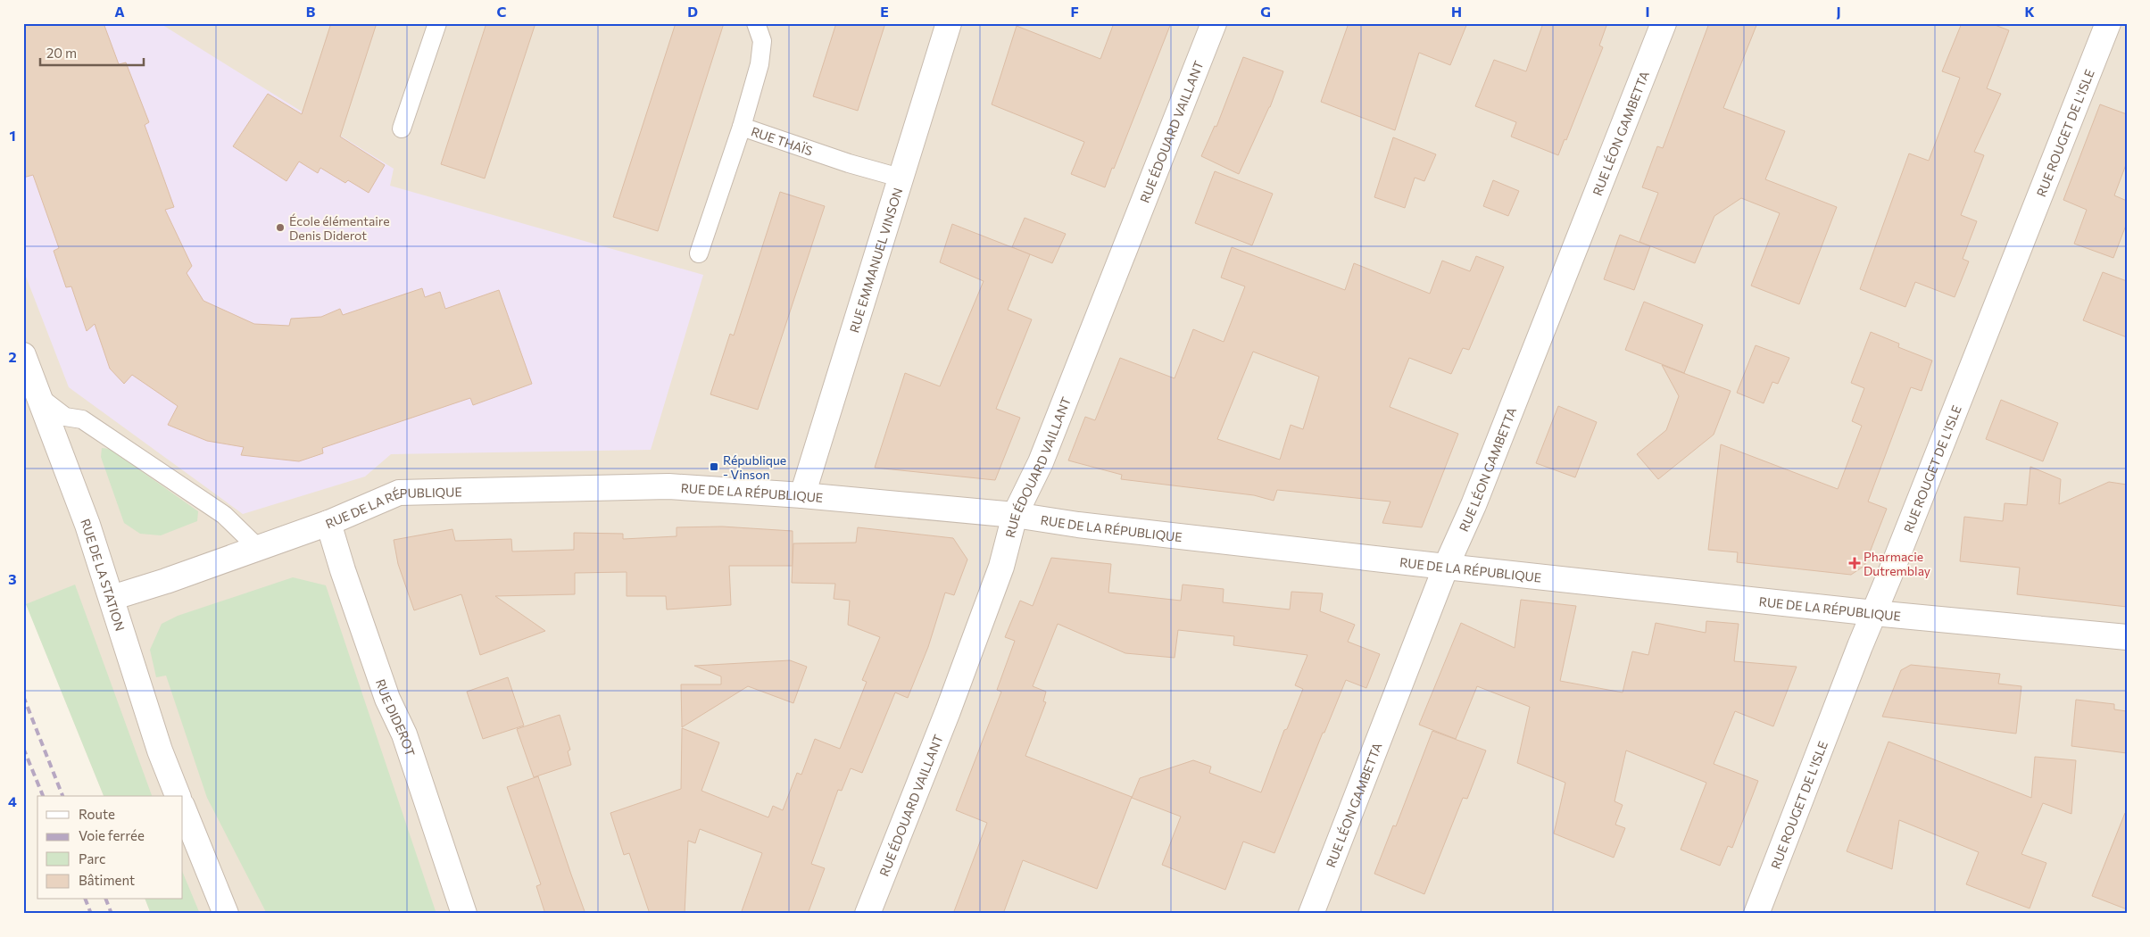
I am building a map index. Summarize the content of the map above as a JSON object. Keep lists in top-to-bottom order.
{
  "streets": {
    "street": [
      "RUE ÉDOUARD VAILLANT",
      "RUE ROUGET DE L'ISLE",
      "RUE LÉON GAMBETTA",
      "RUE EMMANUEL VINSON",
      "RUE DE LA RÉPUBLIQUE",
      "RUE DE LA STATION",
      "RUE DIDEROT"
    ],
    "lane": ["RUE THAÏS"]
  },
  "crossings": [
    ["RUE ÉDOUARD VAILLANT", "RUE DE LA RÉPUBLIQUE"],
    ["RUE ROUGET DE L'ISLE", "RUE DE LA RÉPUBLIQUE"],
    ["RUE LÉON GAMBETTA", "RUE DE LA RÉPUBLIQUE"],
    ["RUE THAÏS", "RUE EMMANUEL VINSON"],
    ["RUE EMMANUEL VINSON", "RUE DE LA RÉPUBLIQUE"],
    ["RUE DE LA RÉPUBLIQUE", "RUE DE LA STATION"],
    ["RUE DE LA RÉPUBLIQUE", "RUE DIDEROT"]
  ],
  "places": {
    "other": ["École élémentaire Denis Diderot"],
    "transit": ["République - Vinson"],
    "health": ["Pharmacie Dutremblay"]
  },
  "legend": [
    "Route",
    "Voie ferrée",
    "Parc",
    "Bâtiment"
  ],
  "scale_bar": "20 m",
  "grid": {
    "columns": [
      "A",
      "B",
      "C",
      "D",
      "E",
      "F",
      "G",
      "H",
      "I",
      "J",
      "K"
    ],
    "rows": [
      "1",
      "2",
      "3",
      "4"
    ]
  }
}
